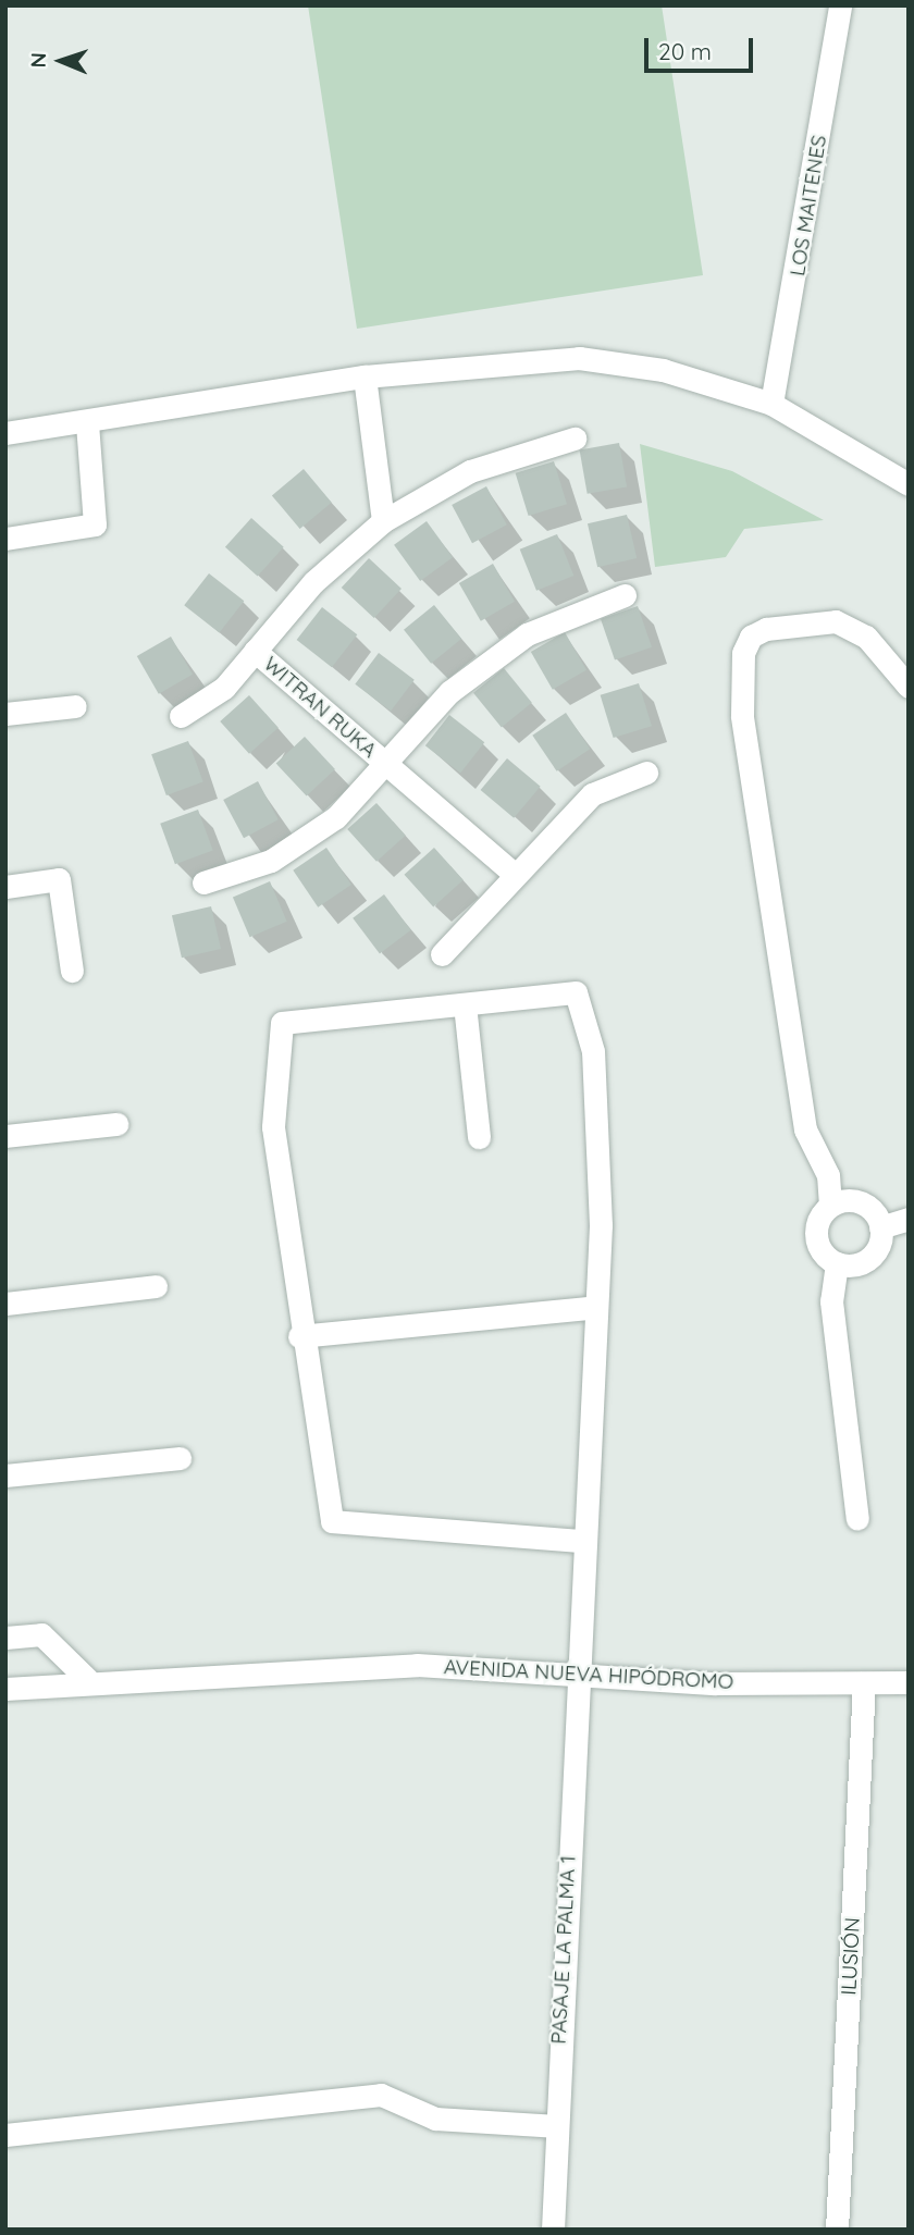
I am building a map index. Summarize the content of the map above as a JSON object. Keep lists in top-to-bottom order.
{
  "streets": {
    "street": [
      "LOS MAITENES",
      "WITRAN RUKA",
      "AVENIDA NUEVA HIPÓDROMO",
      "PASAJE LA PALMA 1",
      "ILUSIÓN"
    ]
  },
  "crossings": [
    ["AVENIDA NUEVA HIPÓDROMO", "PASAJE LA PALMA 1"],
    ["AVENIDA NUEVA HIPÓDROMO", "ILUSIÓN"]
  ],
  "scale_bar": "20 m",
  "north": "left"
}
